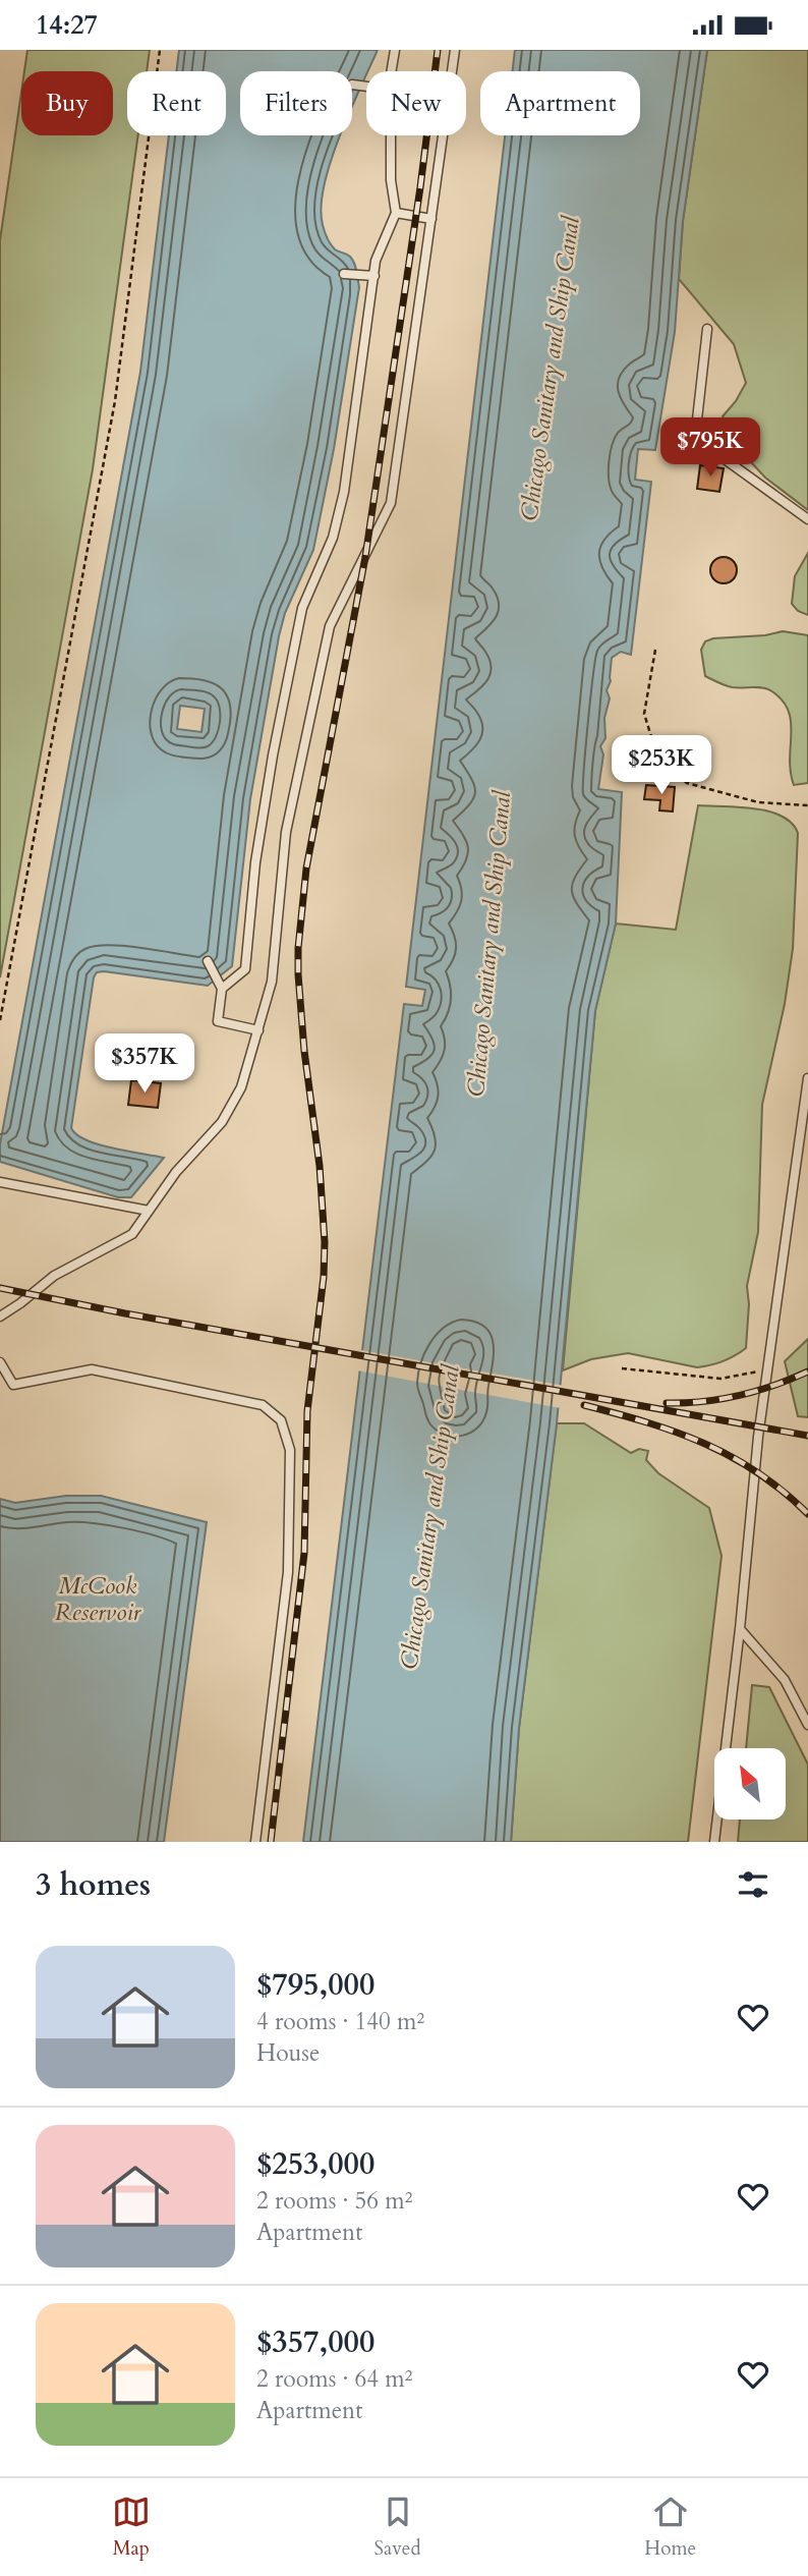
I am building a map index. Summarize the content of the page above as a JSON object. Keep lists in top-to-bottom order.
{
  "water": ["Chicago Sanitary and Ship Canal", "McCook Reservoir"],
  "north": "top left",
  "page": {
    "status": "14:27",
    "chip": [
      "Buy",
      "Rent",
      "Filters",
      "New",
      "Apartment"
    ],
    "price": ["$795K", "$253K", "$357K"],
    "heading": "3 homes",
    "list": [
      {
        "name": "$795,000",
        "note": "4 rooms · 140 m² · House"
      },
      {
        "name": "$253,000",
        "note": "2 rooms · 56 m² · Apartment"
      },
      {
        "name": "$357,000",
        "note": "2 rooms · 64 m² · Apartment"
      }
    ],
    "tabs": ["Map", "Saved", "Home"]
  }
}
